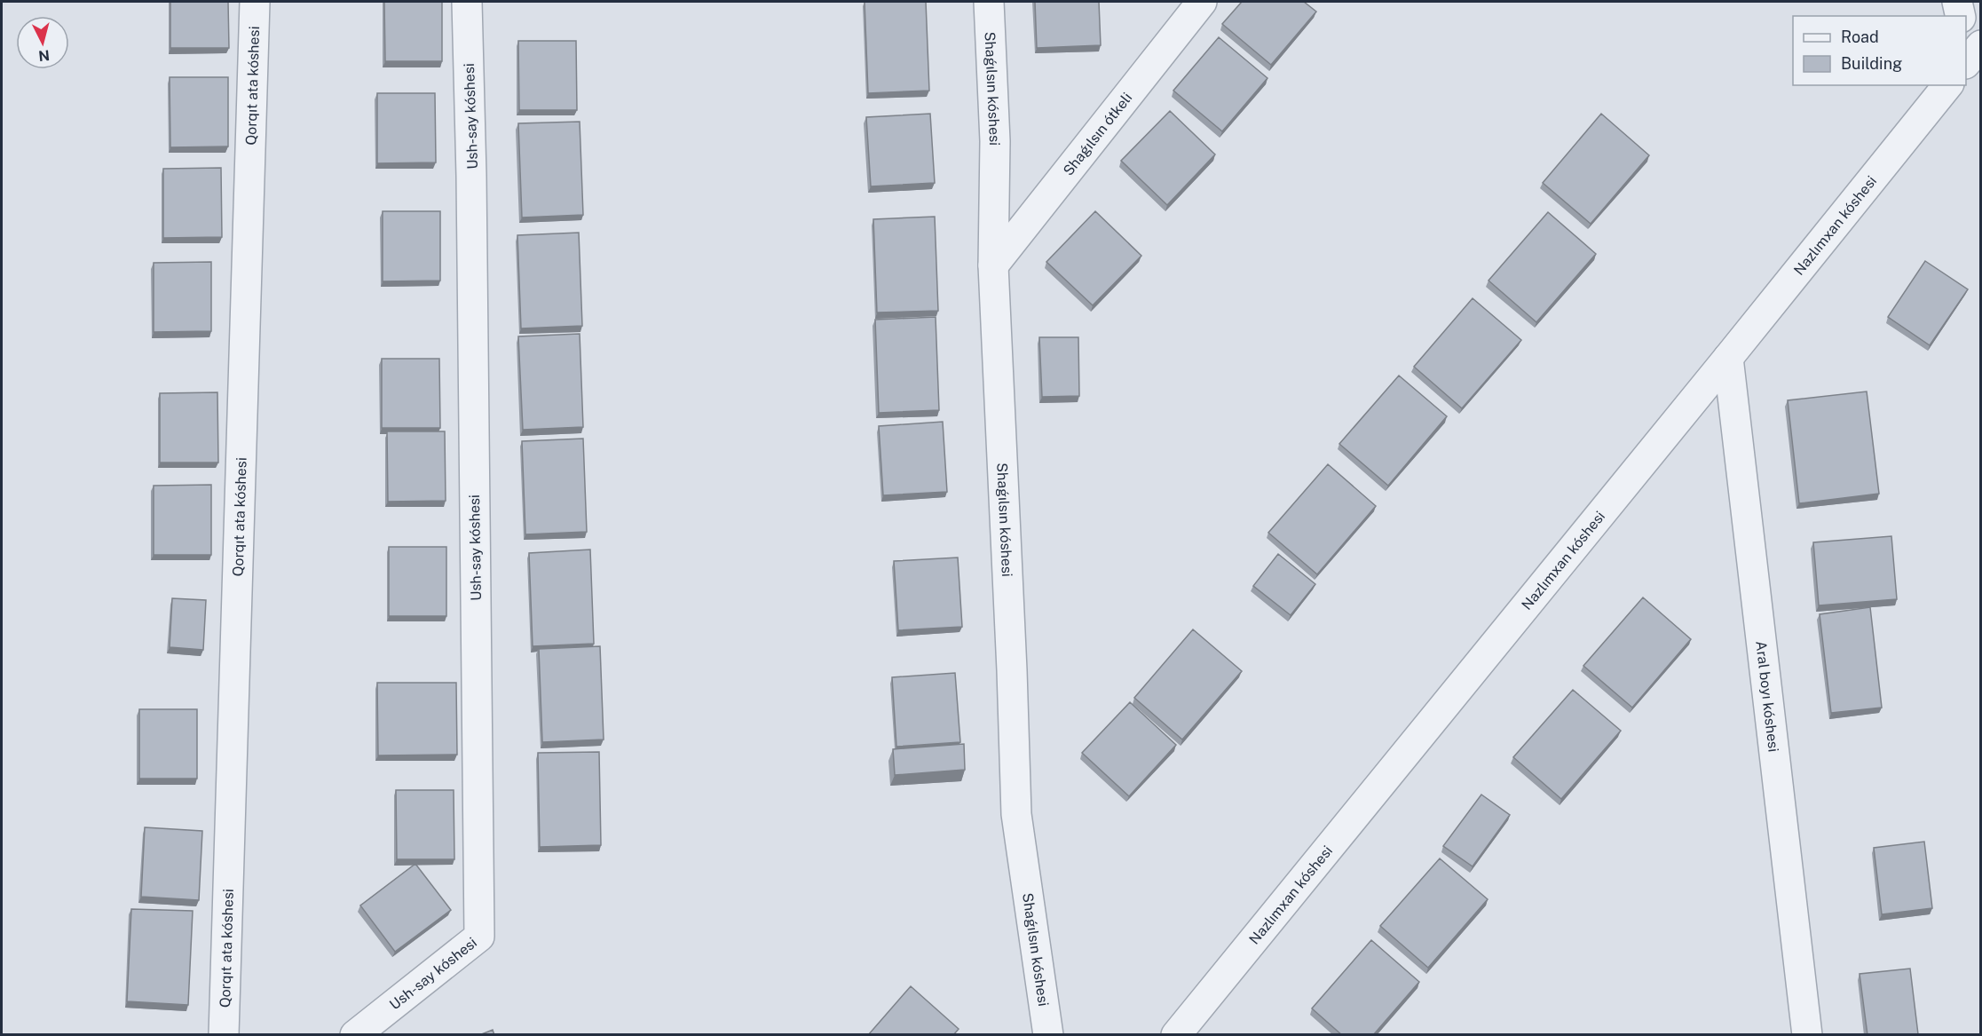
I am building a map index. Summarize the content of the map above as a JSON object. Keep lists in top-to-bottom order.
{
  "streets": {
    "street": [
      "Qorqıt ata kóshesi",
      "Shaǵılsın kóshesi",
      "Ush-say kóshesi",
      "Shaǵılsın ótkeli",
      "Nazlımxan kóshesi",
      "Aral boyı kóshesi"
    ]
  },
  "crossings": [
    ["Shaǵılsın kóshesi", "Shaǵılsın ótkeli"],
    ["Nazlımxan kóshesi", "Aral boyı kóshesi"]
  ],
  "legend": ["Road", "Building"],
  "north": "bottom"
}
